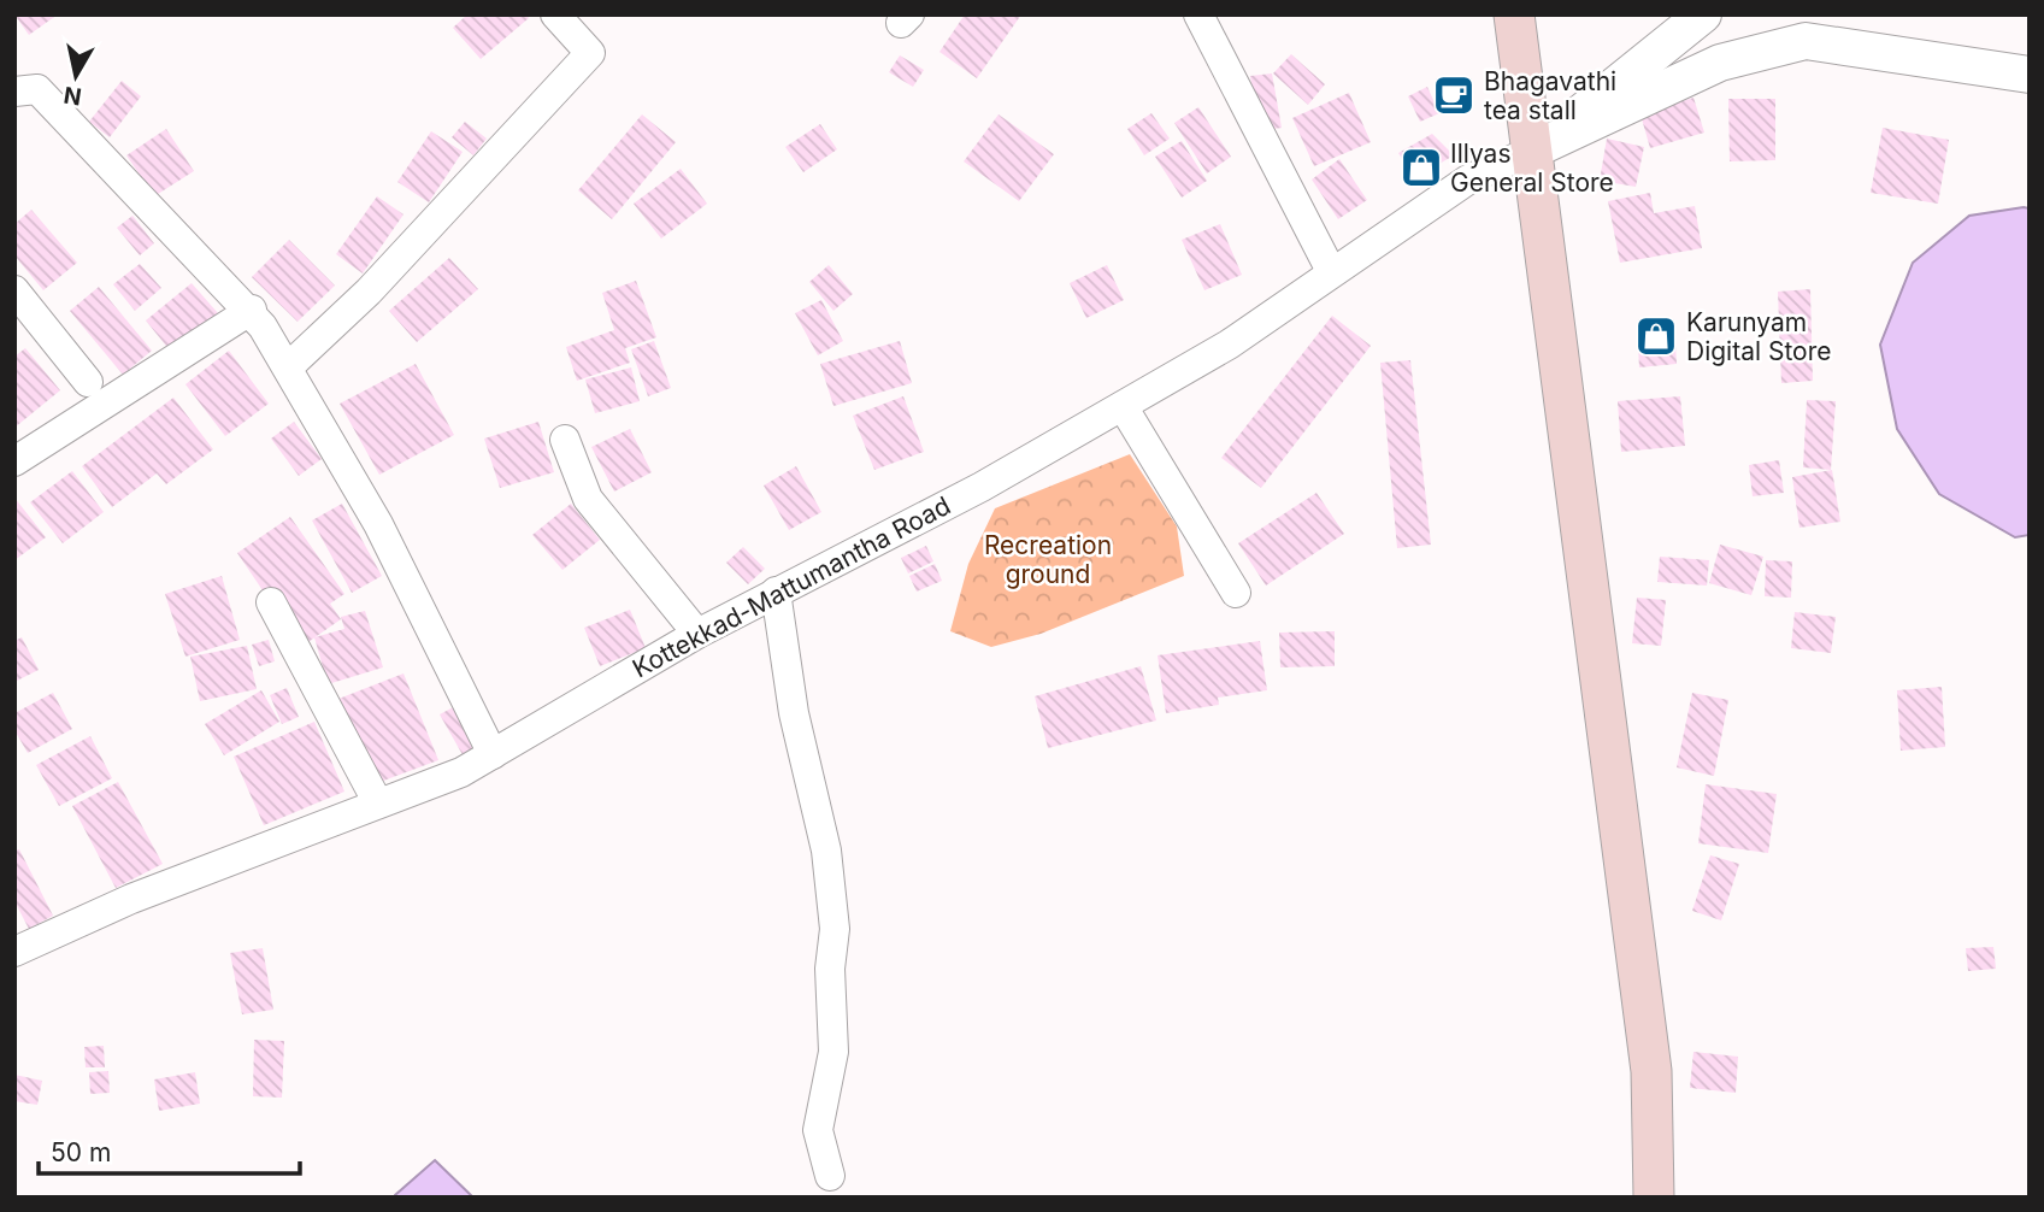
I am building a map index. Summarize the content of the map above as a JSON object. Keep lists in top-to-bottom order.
{
  "streets": {
    "street": ["Kottekkad-Mattumantha Road"]
  },
  "parks": ["Recreation ground"],
  "places": {
    "cafe": ["Bhagavathi tea stall"],
    "shop": ["Illyas General Store", "Karunyam Digital Store"]
  },
  "scale_bar": "50 m",
  "north": "bottom"
}
